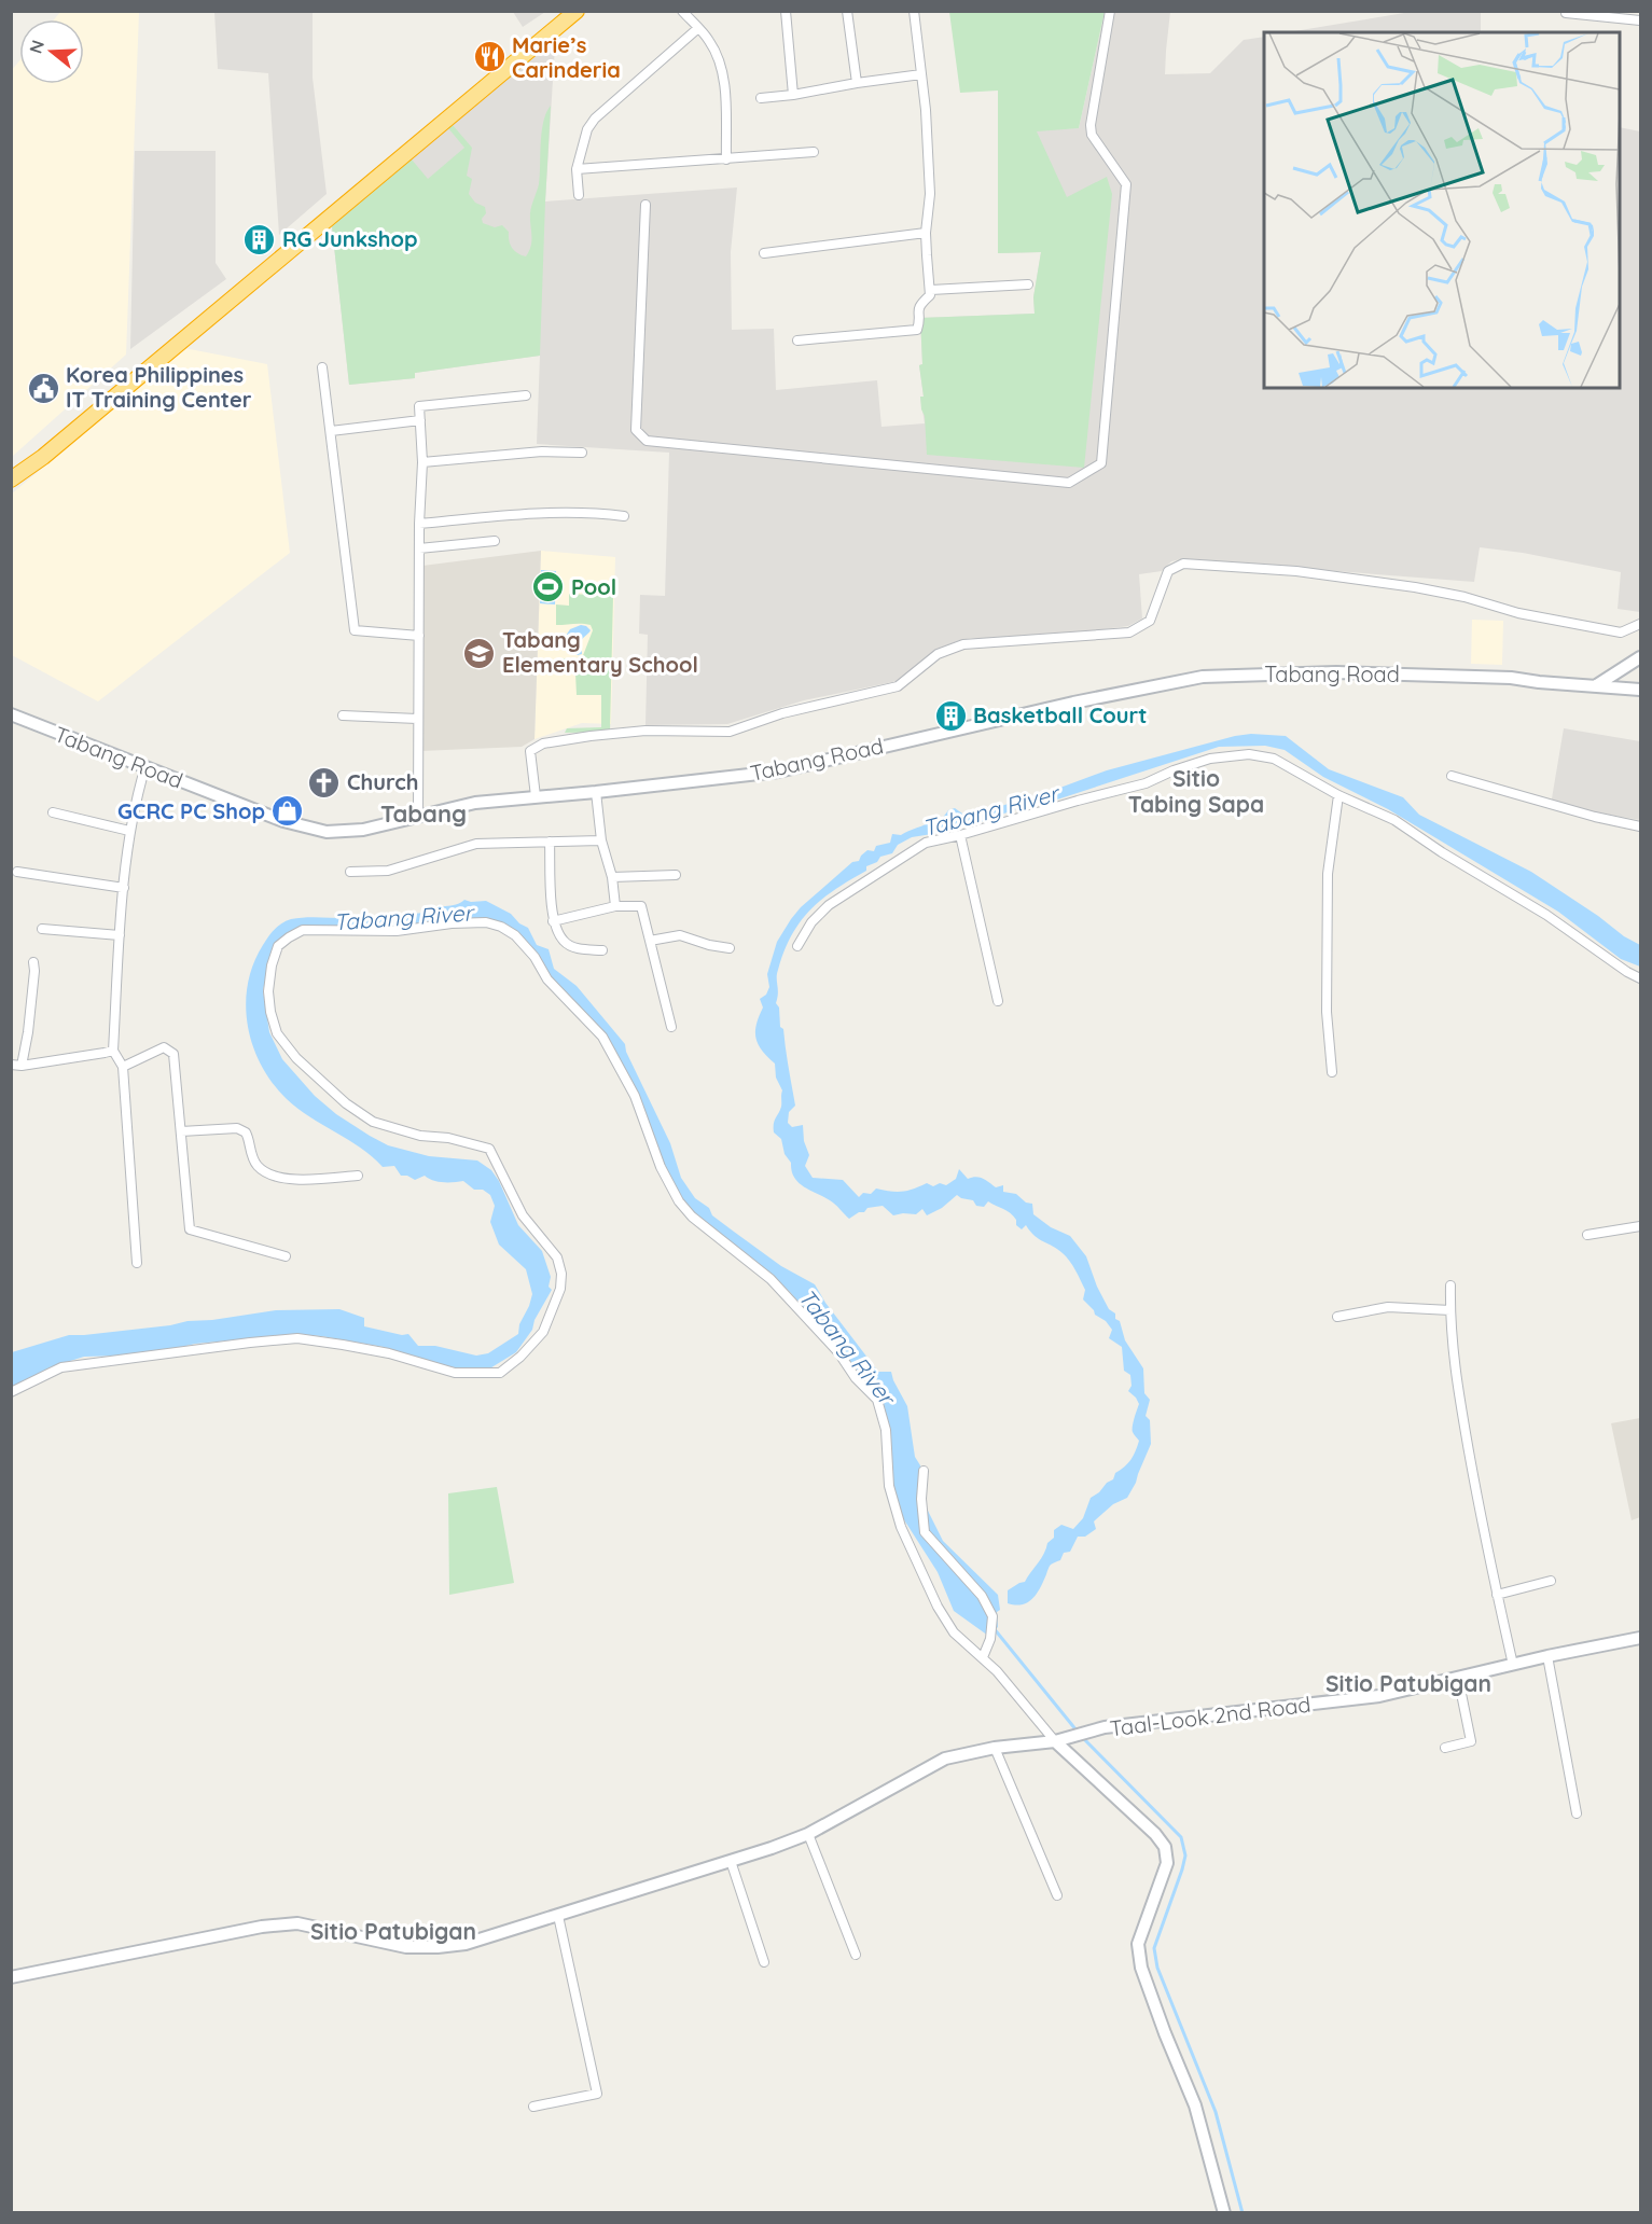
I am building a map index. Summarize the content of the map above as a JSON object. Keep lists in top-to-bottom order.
{
  "streets": {
    "street": ["Tabang Road", "Taal-Look 2nd Road"]
  },
  "districts": [
    "Sitio Tabing Sapa",
    "Tabang",
    "Sitio Patubigan",
    "Sitio Patubigan"
  ],
  "water": ["Tabang River"],
  "places": {
    "restaurant": ["Marie’s Carinderia"],
    "building": ["RG Junkshop", "Basketball Court"],
    "public building": ["Korea Philippines IT Training Center"],
    "sports": ["Pool"],
    "school or university": ["Tabang Elementary School"],
    "church": ["Church"],
    "shop": ["GCRC PC Shop"]
  },
  "north": "left"
}
